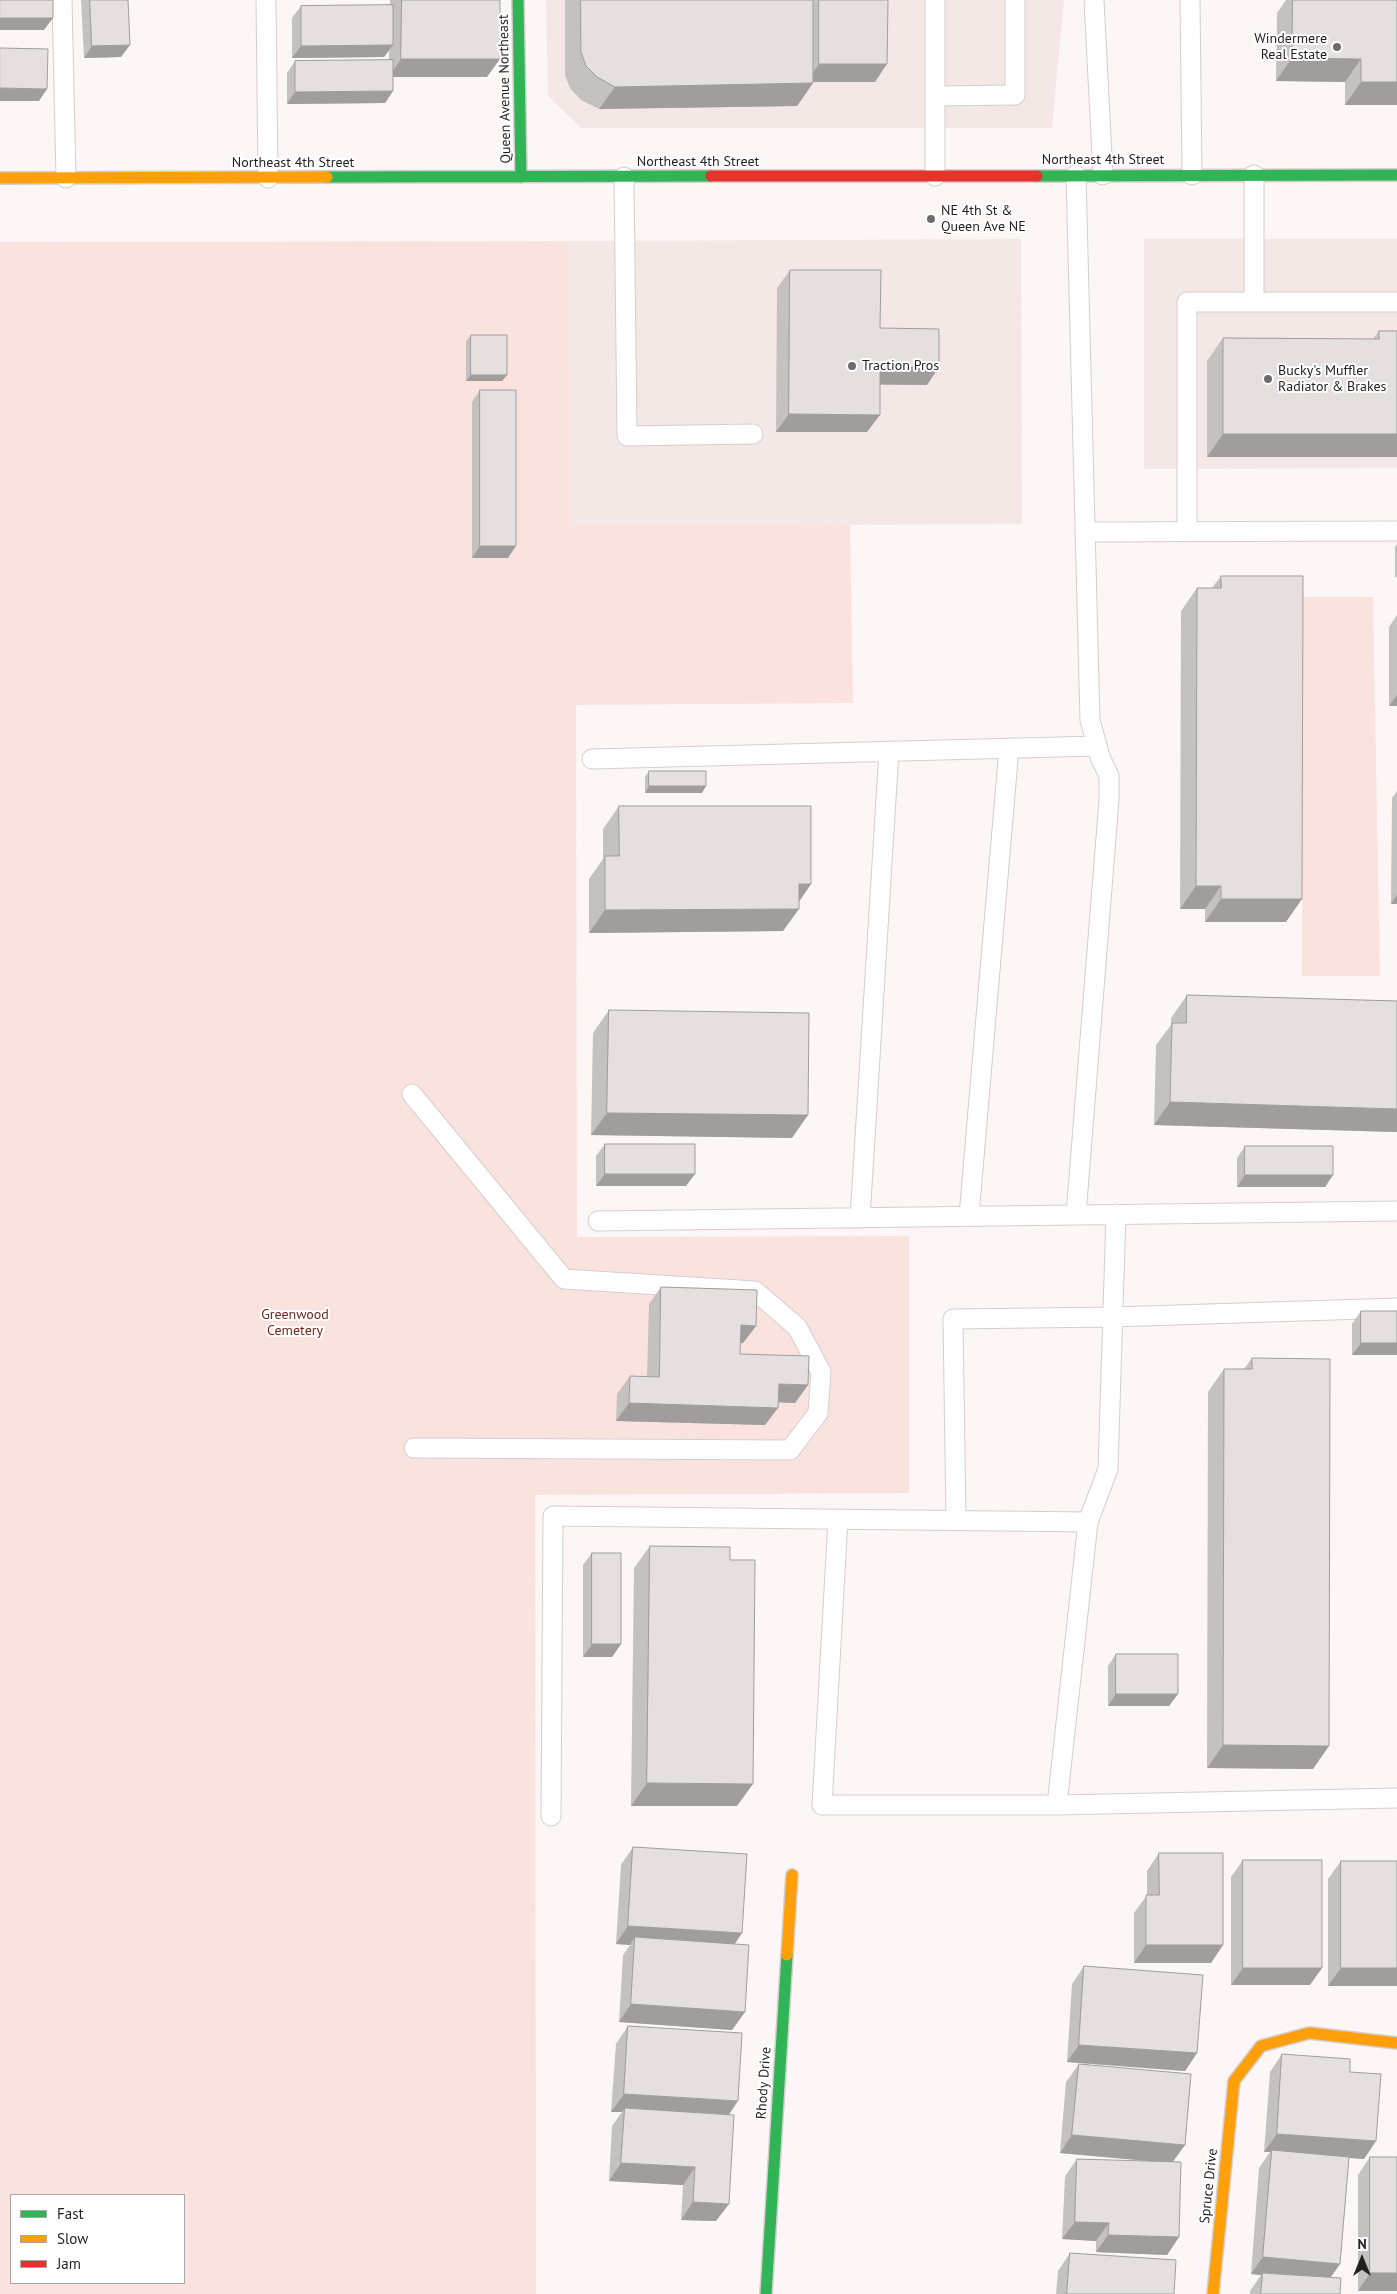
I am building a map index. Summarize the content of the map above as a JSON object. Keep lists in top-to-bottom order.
{
  "streets": {
    "main road": [
      "Queen Avenue Northeast",
      "Northeast 4th Street",
      "Rhody Drive",
      "Spruce Drive"
    ]
  },
  "crossings": [
    ["Queen Avenue Northeast", "Northeast 4th Street"]
  ],
  "parks": ["Greenwood Cemetery"],
  "places": [
    "Windermere Real Estate",
    "NE 4th St & Queen Ave NE",
    "Traction Pros",
    "Bucky's Muffler Radiator & Brakes"
  ],
  "legend": ["Fast", "Slow", "Jam"],
  "north": "top"
}
